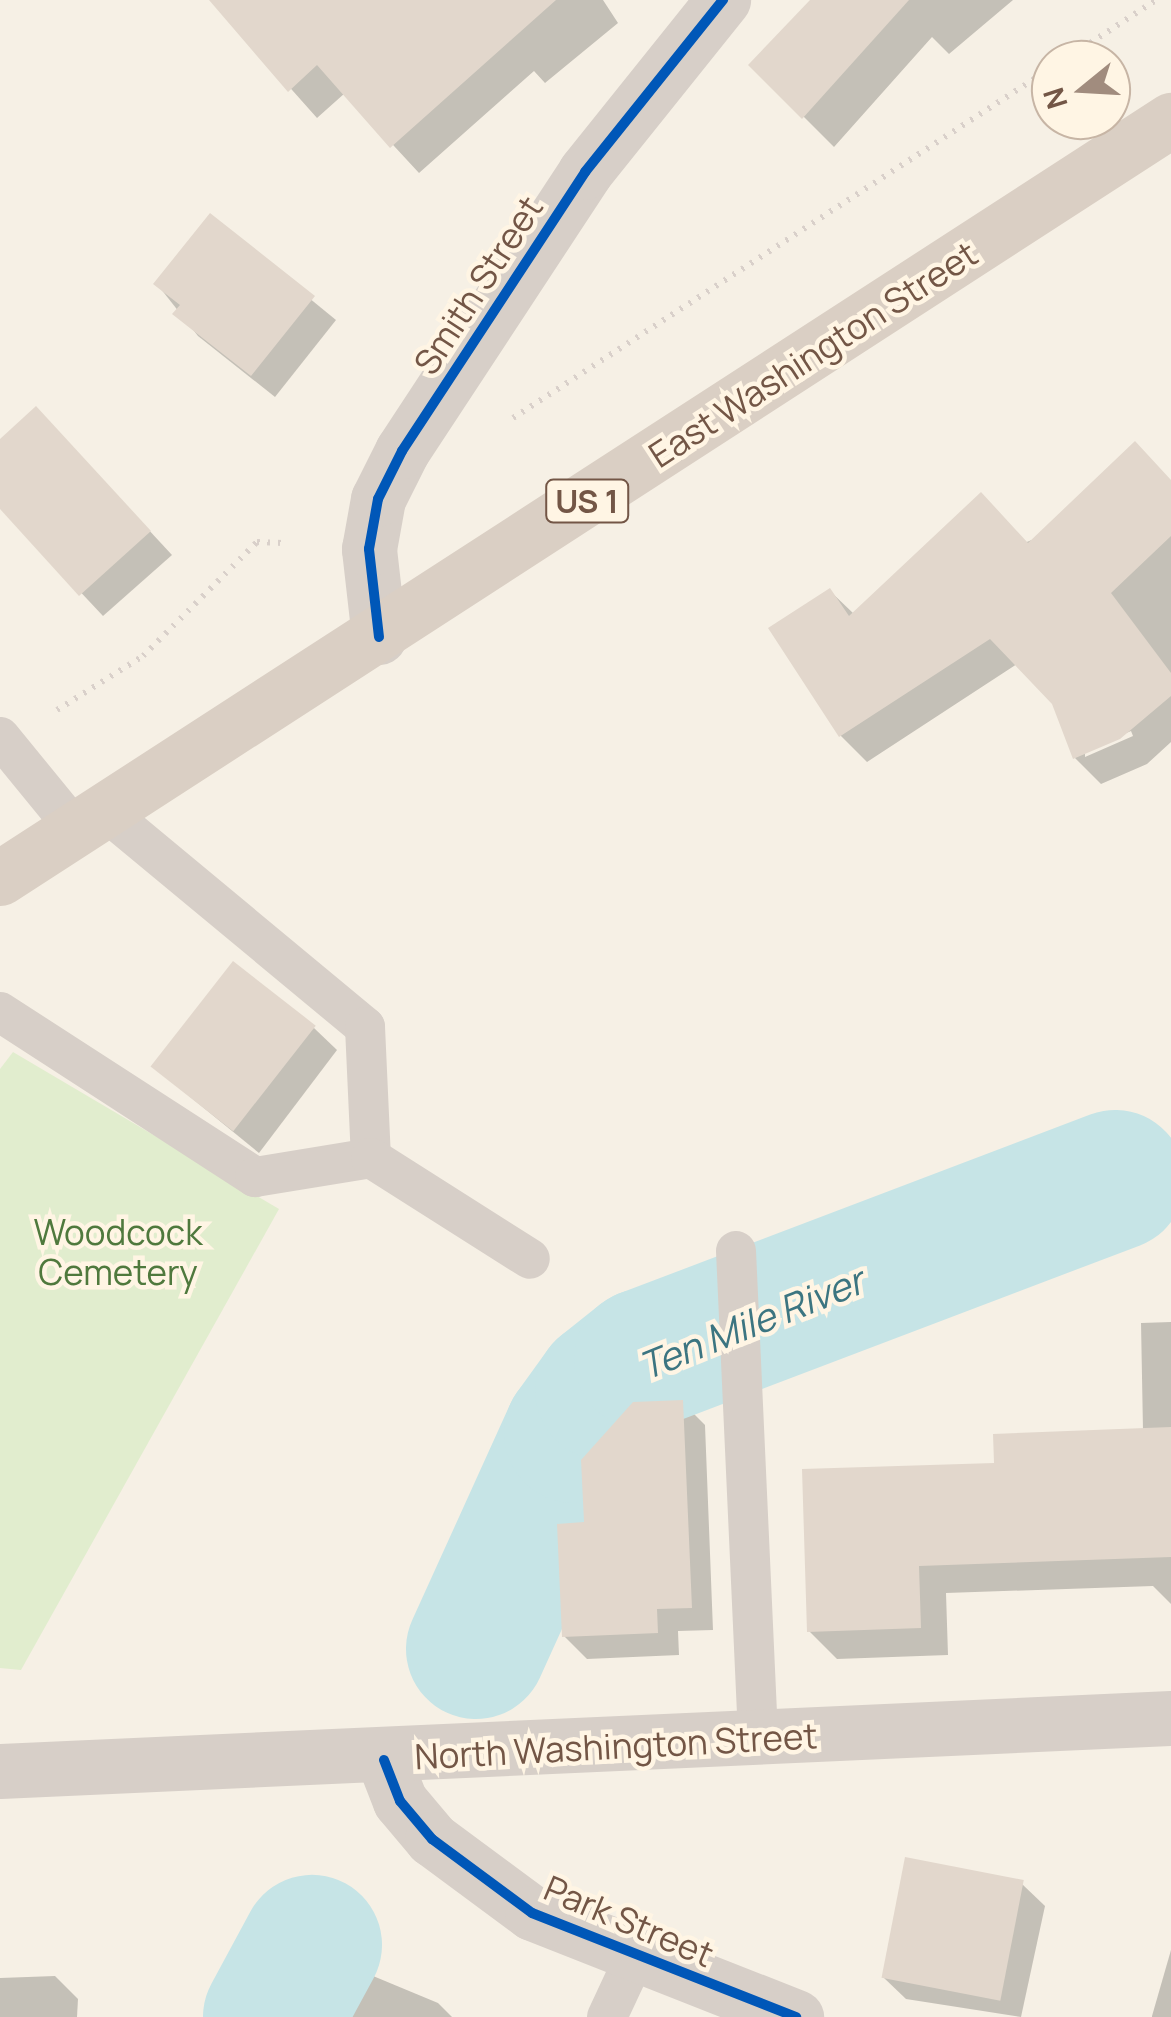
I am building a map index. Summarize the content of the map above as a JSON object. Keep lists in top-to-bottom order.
{
  "streets": {
    "main road": ["East Washington Street", "US 1"],
    "street": ["Smith Street", "North Washington Street", "Park Street"]
  },
  "crossings": [
    ["Smith Street", "East Washington Street"],
    ["North Washington Street", "Park Street"]
  ],
  "water": ["Ten Mile River"],
  "parks": ["Woodcock Cemetery"],
  "north": "left"
}
